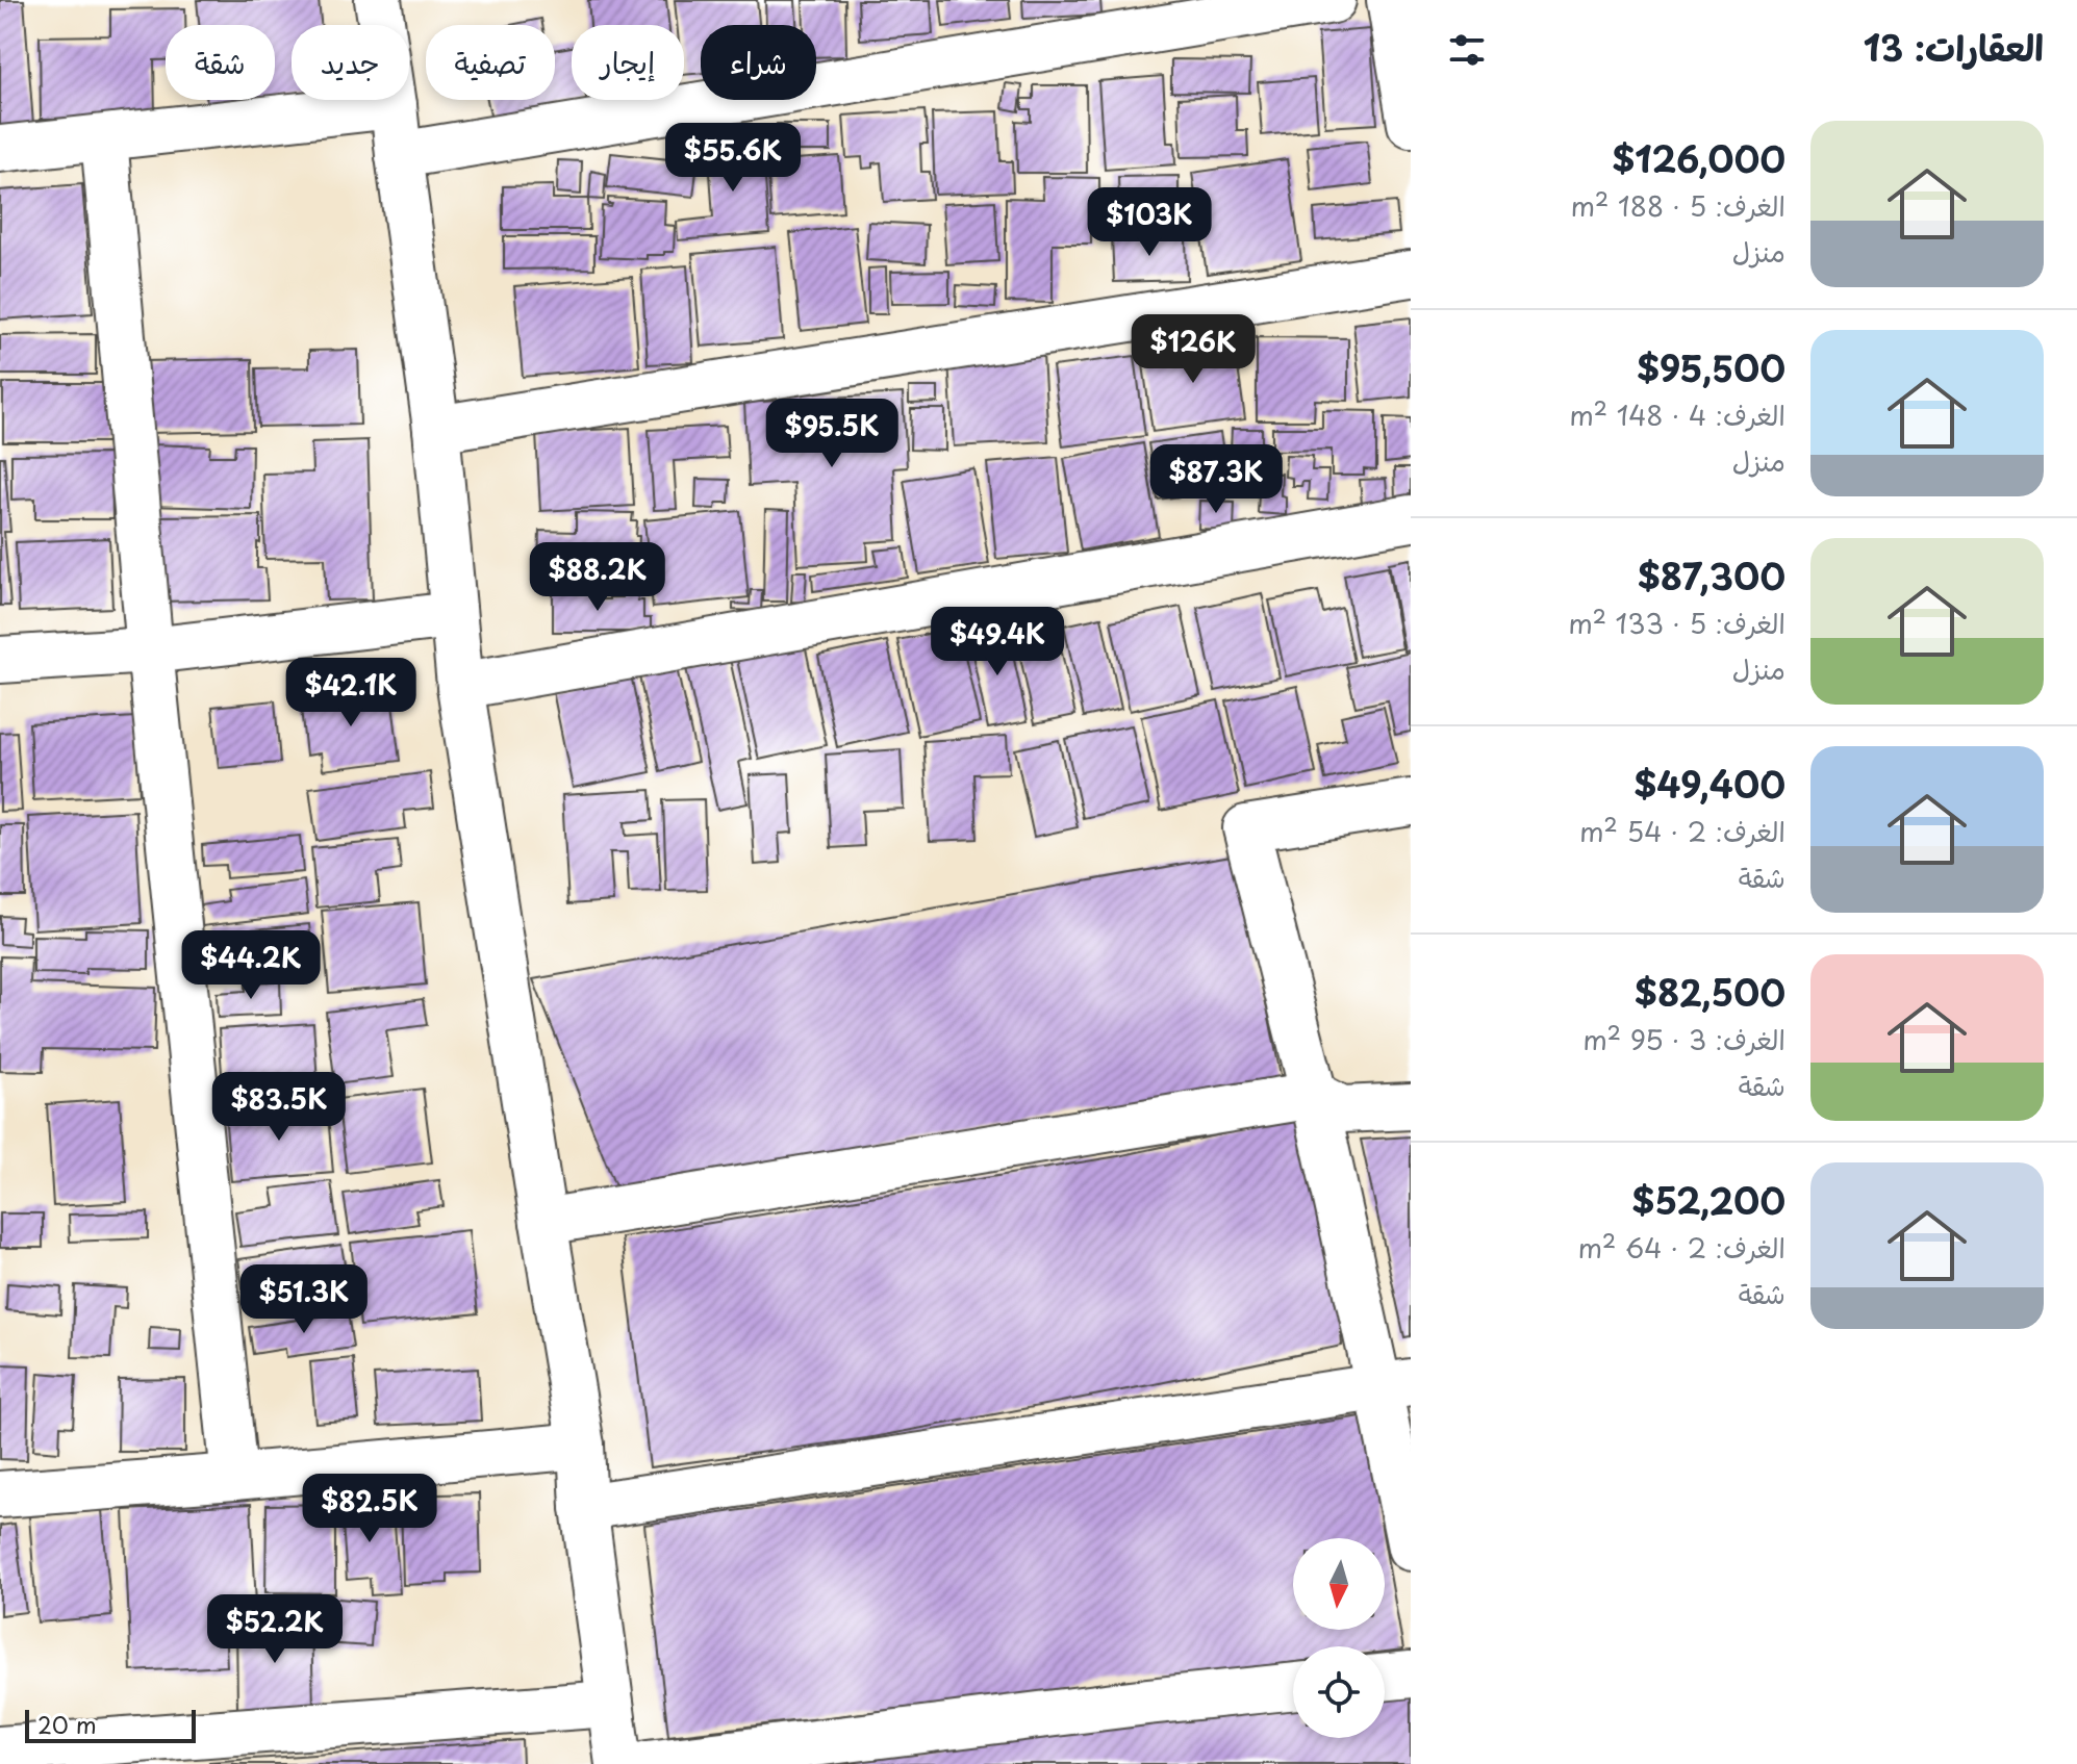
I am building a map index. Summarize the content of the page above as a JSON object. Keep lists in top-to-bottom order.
{
  "scale_bar": "20 m",
  "north": "bottom",
  "page": {
    "heading": "العقارات: 13",
    "chip": [
      "شراء",
      "إيجار",
      "تصفية",
      "جديد",
      "شقة"
    ],
    "list": [
      {
        "name": "$126,000",
        "note": "الغرف: 5 · 188 m² · منزل"
      },
      {
        "name": "$95,500",
        "note": "الغرف: 4 · 148 m² · منزل"
      },
      {
        "name": "$87,300",
        "note": "الغرف: 5 · 133 m² · منزل"
      },
      {
        "name": "$49,400",
        "note": "الغرف: 2 · 54 m² · شقة"
      },
      {
        "name": "$82,500",
        "note": "الغرف: 3 · 95 m² · شقة"
      },
      {
        "name": "$52,200",
        "note": "الغرف: 2 · 64 m² · شقة"
      }
    ],
    "price": [
      "$55.6K",
      "$103K",
      "$126K",
      "$95.5K",
      "$87.3K",
      "$88.2K",
      "$49.4K",
      "$42.1K",
      "$44.2K",
      "$83.5K",
      "$51.3K",
      "$82.5K",
      "$52.2K"
    ],
    "scale": "20 m"
  }
}
